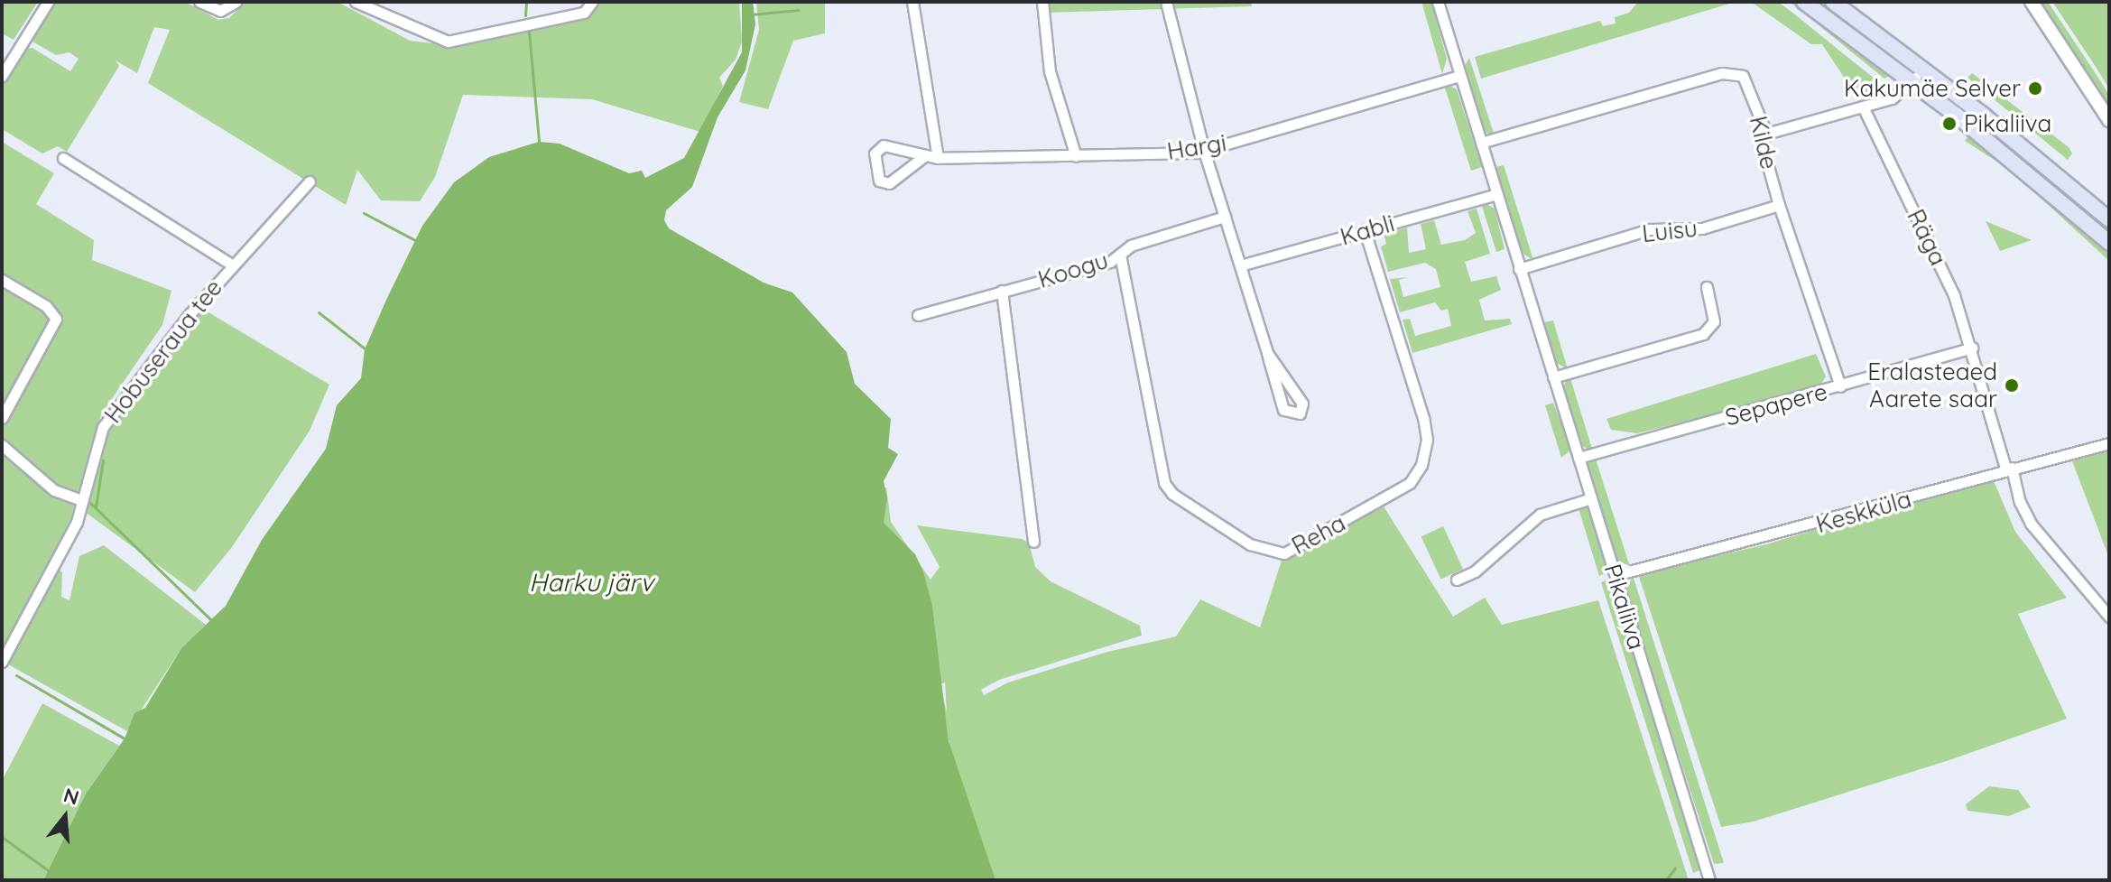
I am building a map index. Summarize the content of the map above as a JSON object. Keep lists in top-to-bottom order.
{
  "streets": {
    "street": [
      "Kilde",
      "Hargi",
      "Kabli",
      "Luisu",
      "Räga",
      "Koogu",
      "Hobuseraua tee",
      "Sepapere",
      "Keskküla",
      "Reha",
      "Pikaliiva"
    ]
  },
  "crossings": [
    ["Kilde", "Luisu"],
    ["Kilde", "Sepapere"],
    ["Kilde", "Pikaliiva"],
    ["Hargi", "Pikaliiva"],
    ["Kabli", "Reha"],
    ["Kabli", "Pikaliiva"],
    ["Luisu", "Pikaliiva"],
    ["Räga", "Sepapere"],
    ["Räga", "Keskküla"],
    ["Koogu", "Reha"],
    ["Sepapere", "Pikaliiva"],
    ["Keskküla", "Pikaliiva"]
  ],
  "water": ["Harku järv"],
  "places": ["Kakumäe Selver", "Pikaliiva", "Eralasteaed Aarete saar"],
  "north": "top"
}
